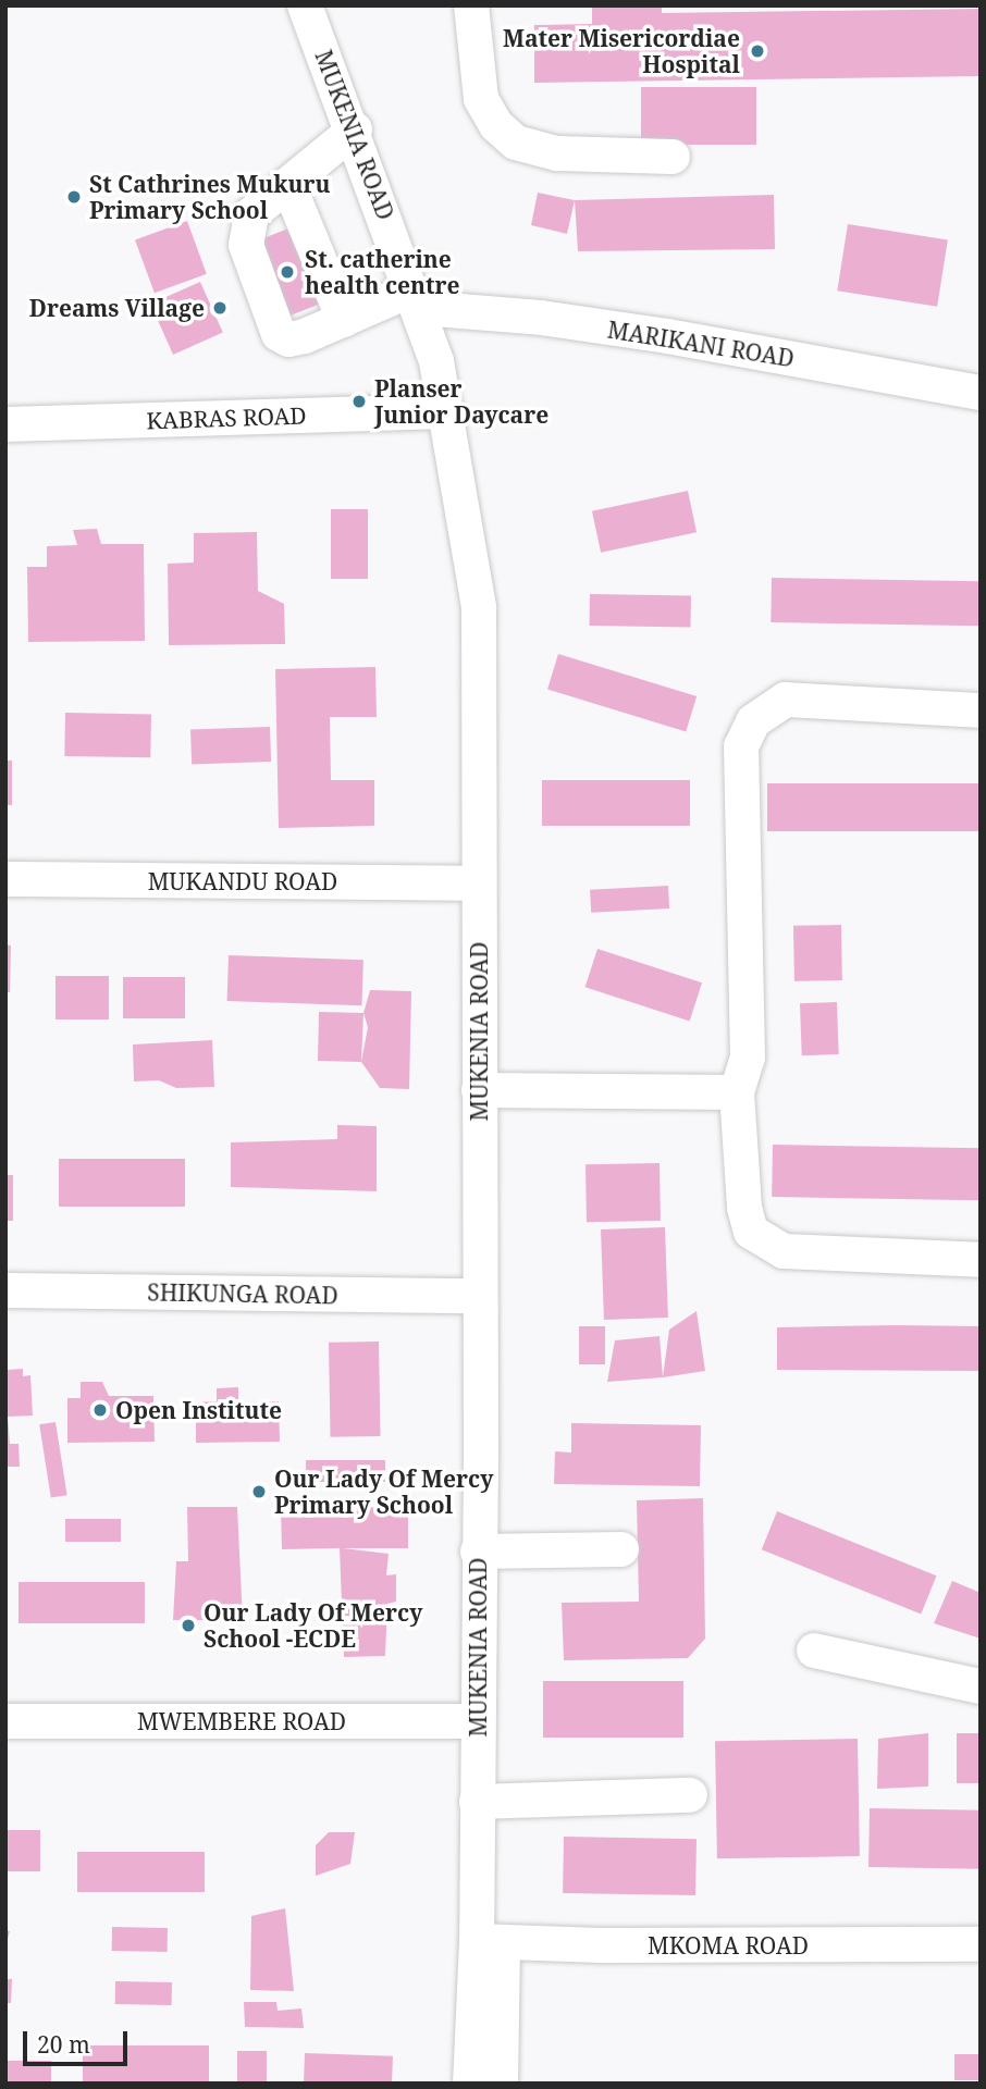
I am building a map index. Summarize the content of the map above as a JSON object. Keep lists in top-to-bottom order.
{
  "streets": {
    "street": [
      "MUKENIA ROAD",
      "MARIKANI ROAD",
      "KABRAS ROAD",
      "MUKANDU ROAD",
      "SHIKUNGA ROAD",
      "MWEMBERE ROAD",
      "MKOMA ROAD"
    ]
  },
  "crossings": [
    ["MUKENIA ROAD", "MARIKANI ROAD"],
    ["MUKENIA ROAD", "KABRAS ROAD"],
    ["MUKENIA ROAD", "MUKANDU ROAD"],
    ["MUKENIA ROAD", "SHIKUNGA ROAD"],
    ["MUKENIA ROAD", "MWEMBERE ROAD"],
    ["MUKENIA ROAD", "MKOMA ROAD"]
  ],
  "places": [
    "Mater Misericordiae Hospital",
    "St Cathrines Mukuru Primary School",
    "St. catherine health centre",
    "Dreams Village",
    "Planser Junior Daycare",
    "Open Institute",
    "Our Lady Of Mercy Primary School",
    "Our Lady Of Mercy School -ECDE"
  ],
  "scale_bar": "20 m"
}
